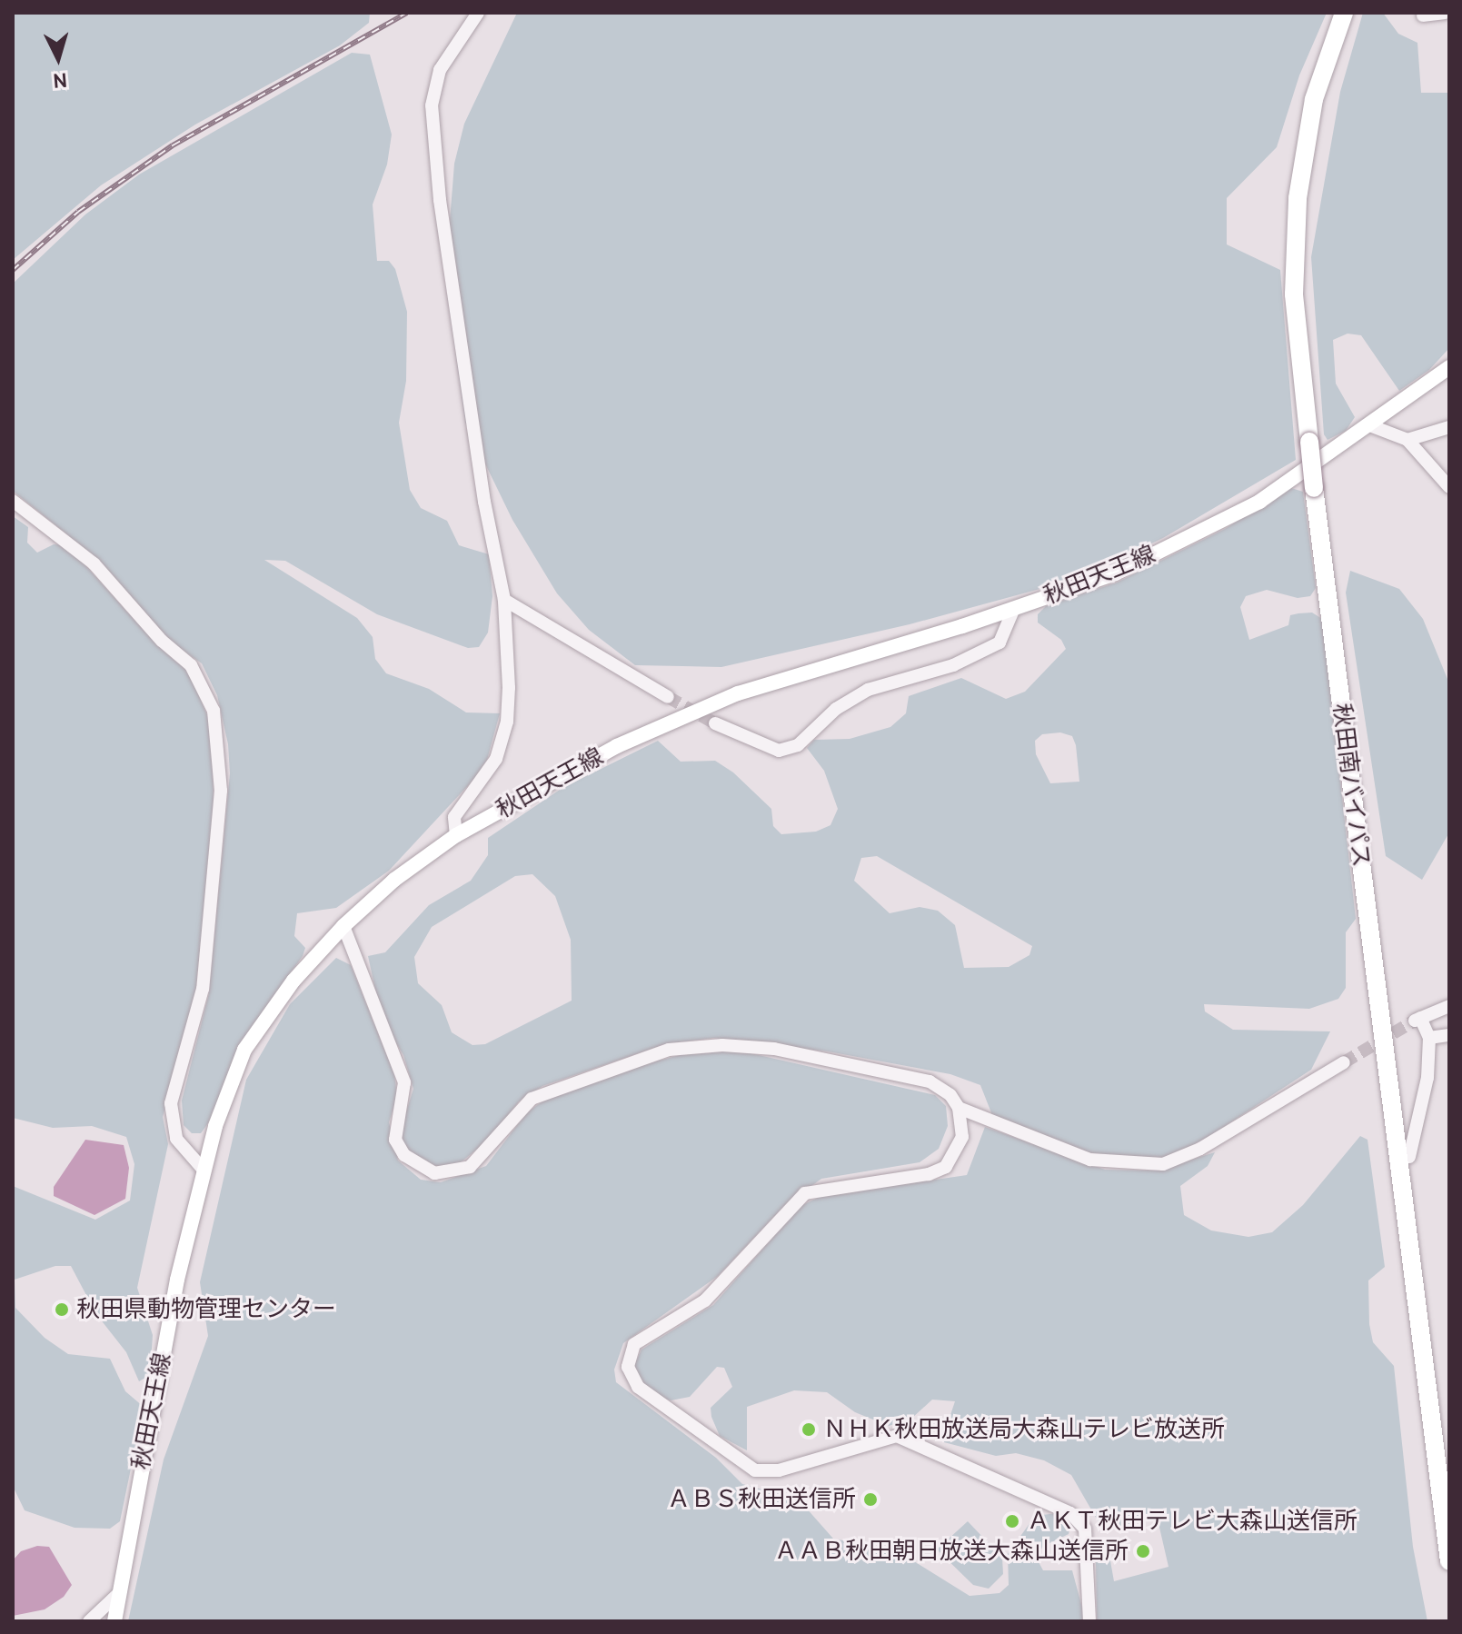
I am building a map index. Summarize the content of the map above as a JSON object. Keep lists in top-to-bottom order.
{
  "streets": {
    "highway": ["秋田南バイパス"],
    "main road": ["秋田天王線"]
  },
  "places": [
    "秋田県動物管理センター",
    "ＮＨＫ秋田放送局大森山テレビ放送所",
    "ＡＢＳ秋田送信所",
    "ＡＫＴ秋田テレビ大森山送信所",
    "ＡＡＢ秋田朝日放送大森山送信所"
  ],
  "north": "bottom"
}
